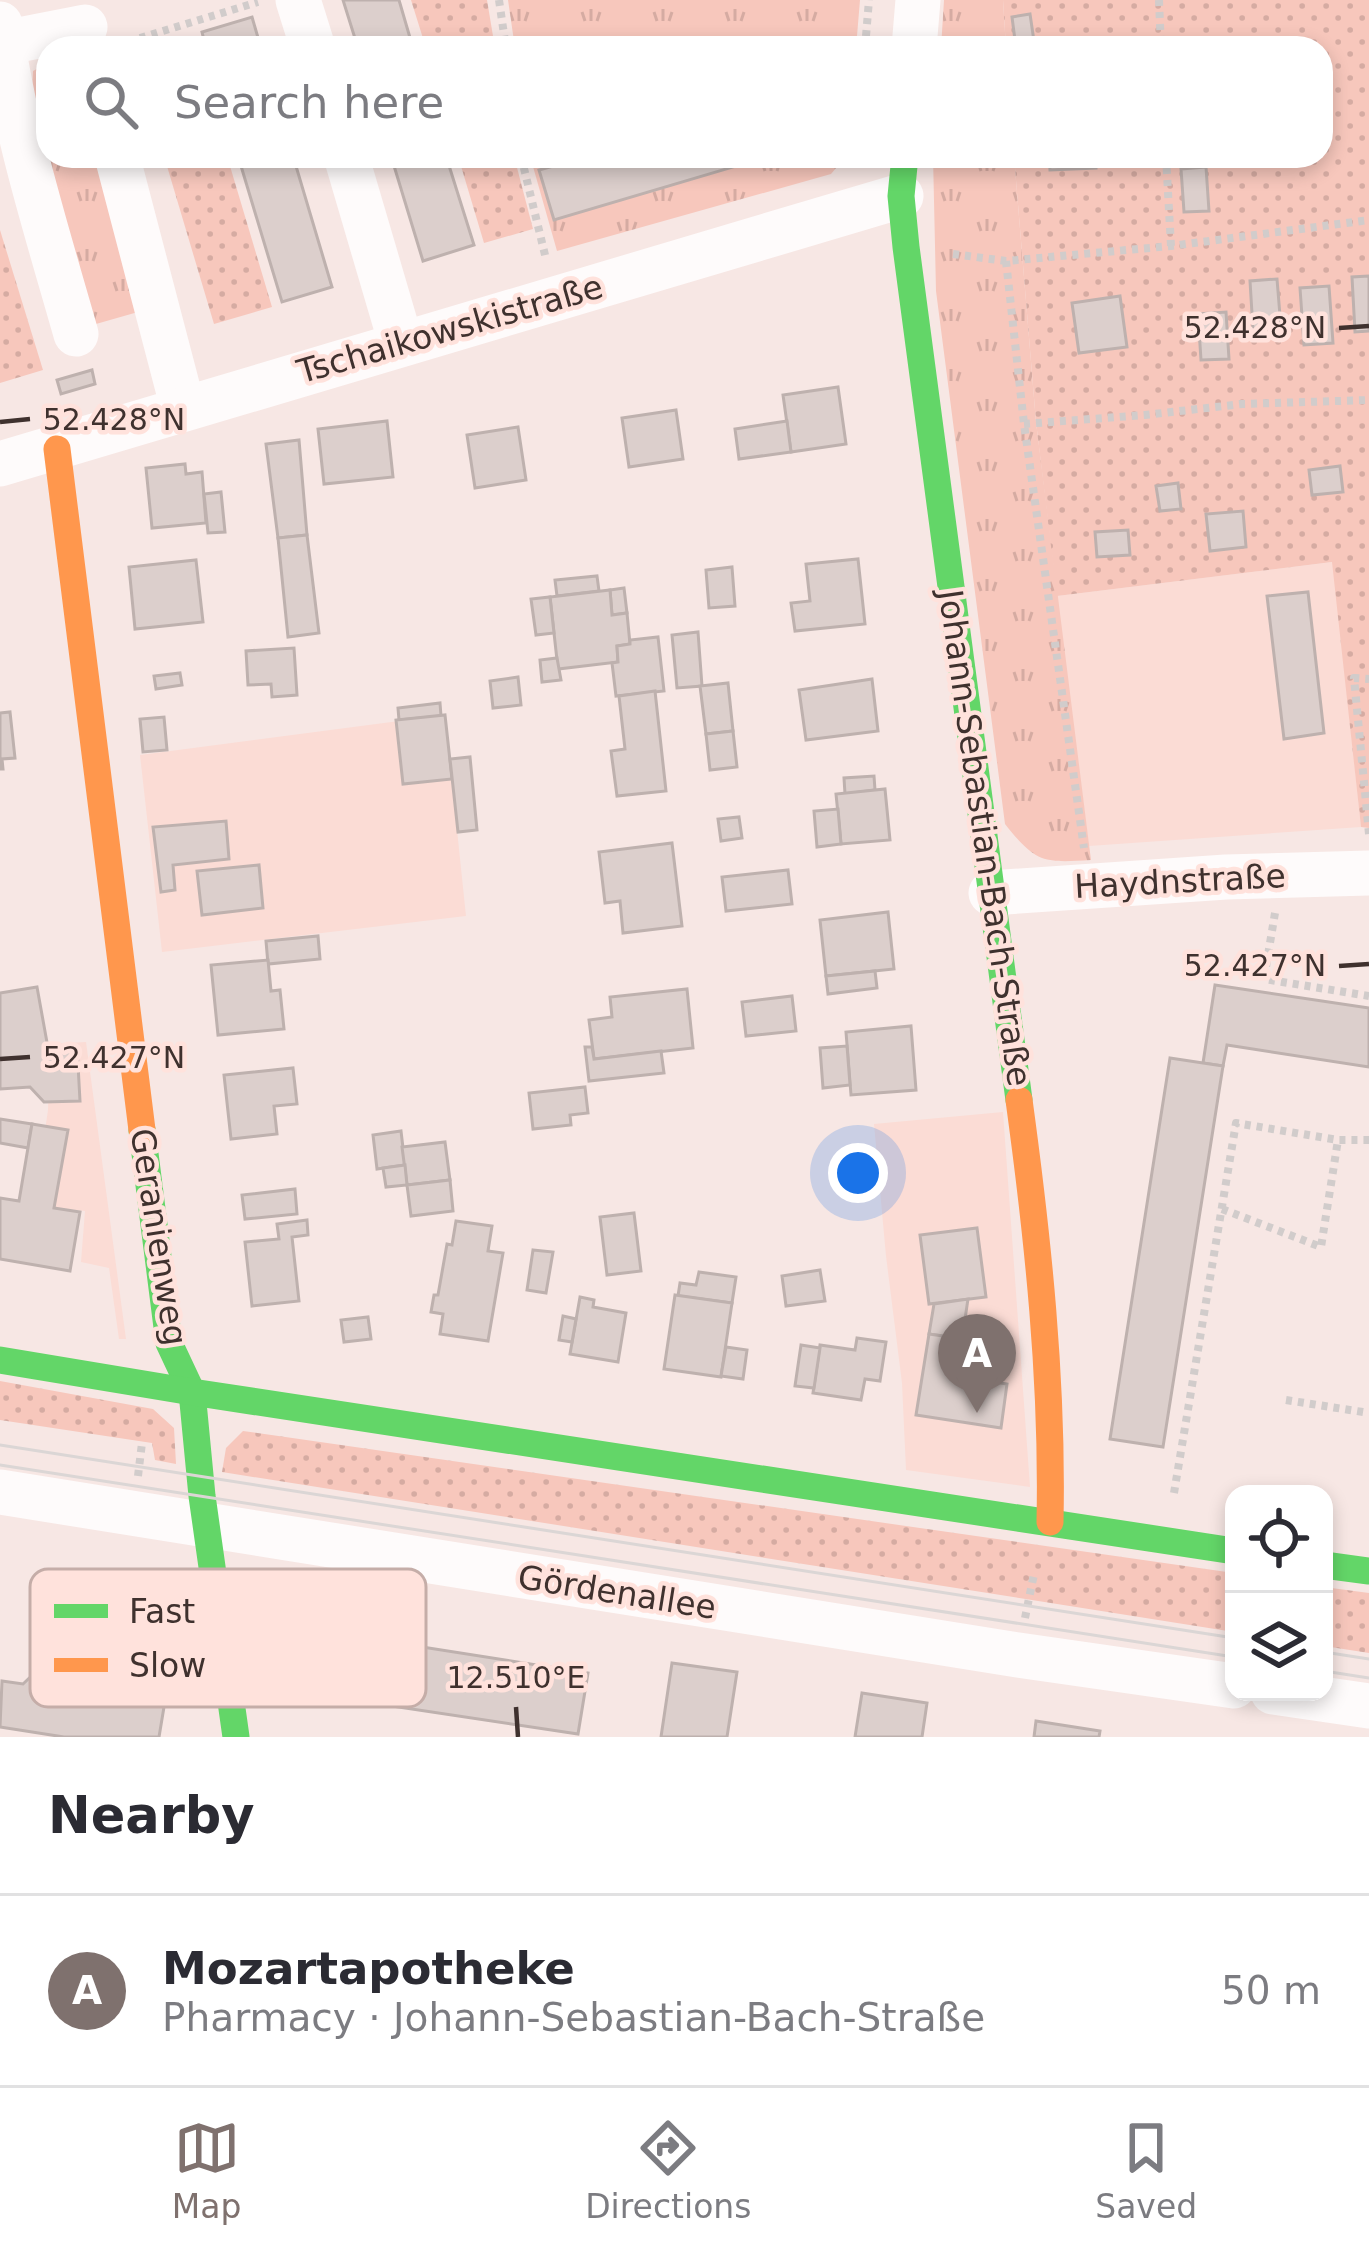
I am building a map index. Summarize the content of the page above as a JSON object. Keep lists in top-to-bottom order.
{
  "streets": {
    "street": [
      "Tschaikowskistraße",
      "Johann-Sebastian-Bach-Straße",
      "Haydnstraße",
      "Geranienweg",
      "Gördenallee"
    ]
  },
  "crossings": [
    ["Tschaikowskistraße", "Johann-Sebastian-Bach-Straße"],
    ["Tschaikowskistraße", "Geranienweg"],
    ["Johann-Sebastian-Bach-Straße", "Haydnstraße"],
    ["Geranienweg", "Gördenallee"]
  ],
  "legend": ["Fast", "Slow"],
  "page": {
    "search": "Search here",
    "pins": "A",
    "heading": "Nearby",
    "list": [
      {
        "mark": "A",
        "name": "Mozartapotheke",
        "note": "Pharmacy · Johann-Sebastian-Bach-Straße",
        "value": "50 m"
      }
    ],
    "nav": ["Map", "Directions", "Saved"]
  },
  "coordinates": ["52.428°N", "52.427°N", "12.510°E"]
}
